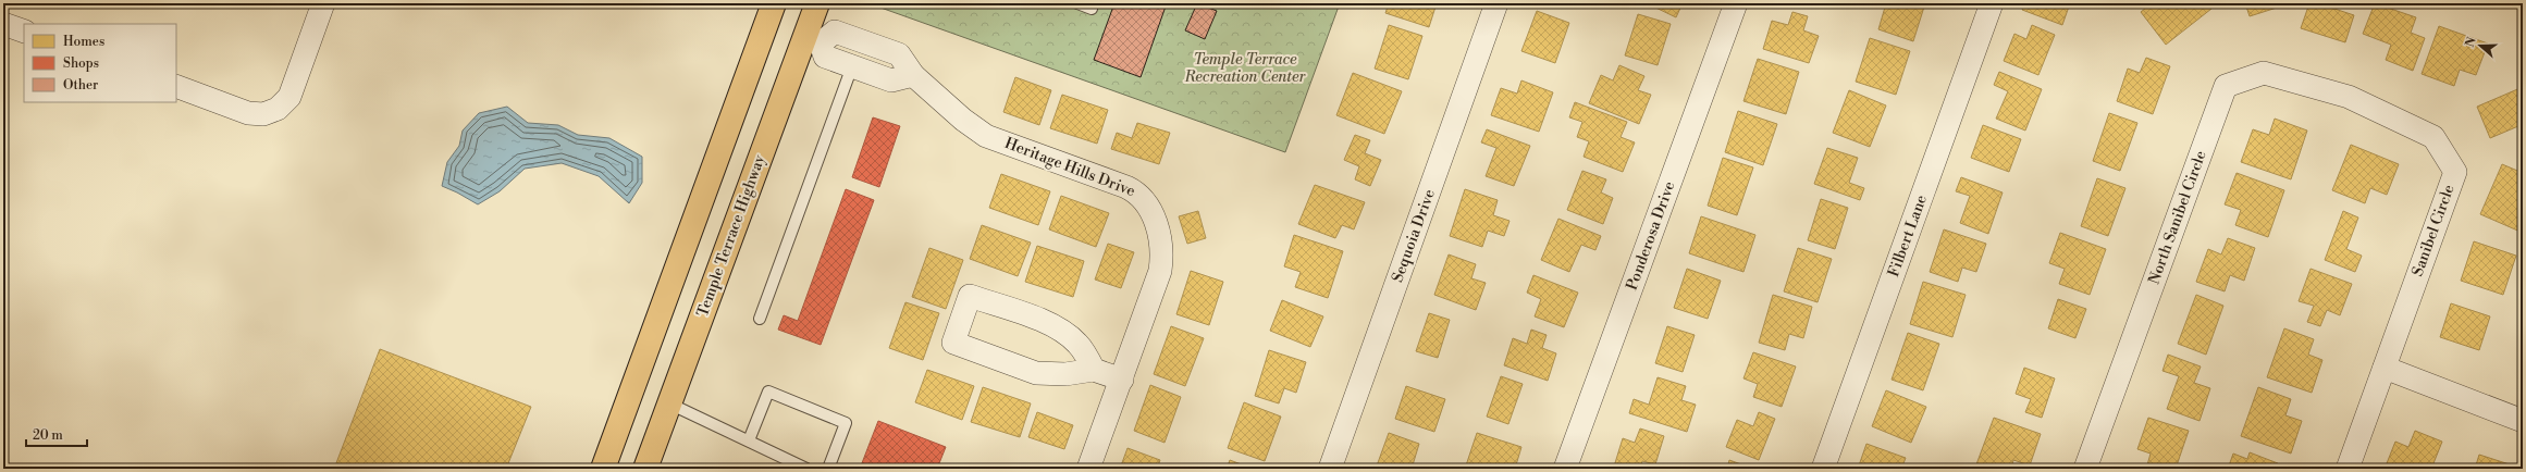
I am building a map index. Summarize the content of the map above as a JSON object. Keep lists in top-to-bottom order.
{
  "streets": {
    "main road": ["Temple Terrace Highway"],
    "street": [
      "Heritage Hills Drive",
      "North Sanibel Circle",
      "Sanibel Circle",
      "Sequoia Drive",
      "Ponderosa Drive",
      "Filbert Lane"
    ]
  },
  "crossings": [
    ["Heritage Hills Drive", "Temple Terrace Highway"],
    ["North Sanibel Circle", "Sanibel Circle"]
  ],
  "parks": ["Temple Terrace Recreation Center"],
  "legend": ["Homes", "Shops", "Other"],
  "scale_bar": "20 m",
  "north": "left"
}
